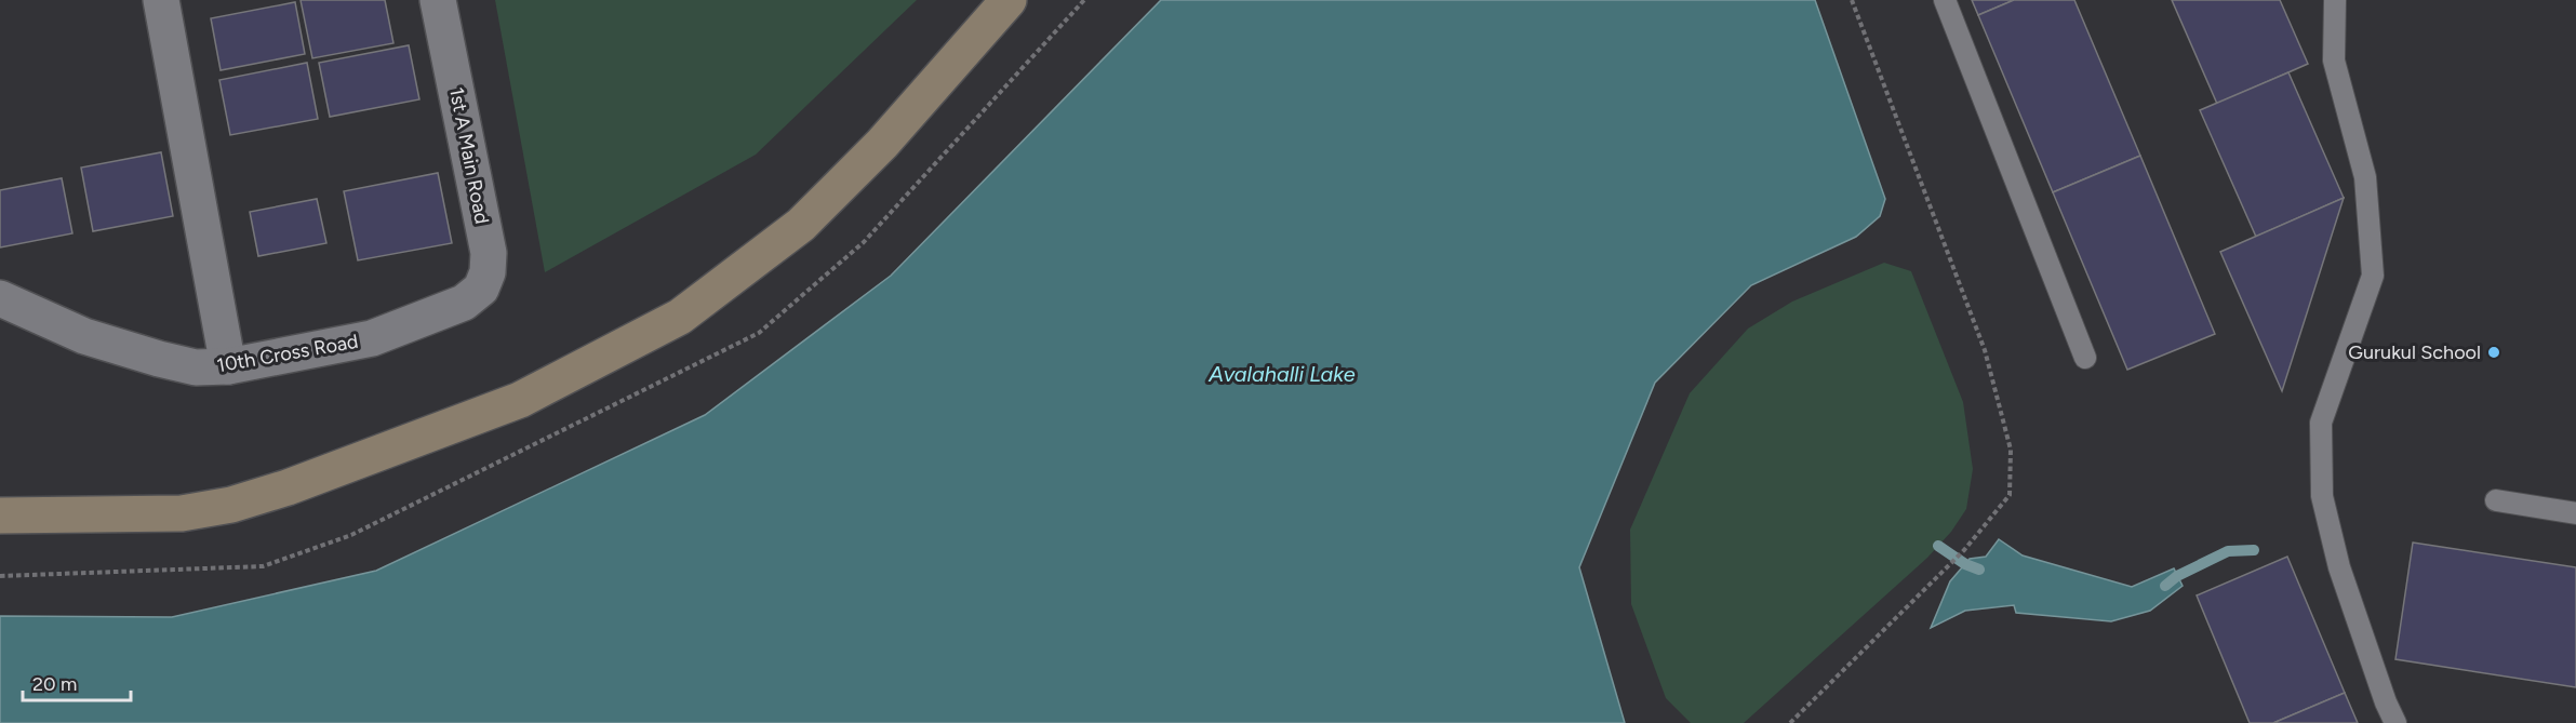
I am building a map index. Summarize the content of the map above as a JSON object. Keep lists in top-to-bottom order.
{
  "streets": {
    "street": ["1st A Main Road", "10th Cross Road"]
  },
  "crossings": [
    ["1st A Main Road", "10th Cross Road"]
  ],
  "water": ["Avalahalli Lake"],
  "places": ["Gurukul School"],
  "scale_bar": "20 m"
}
